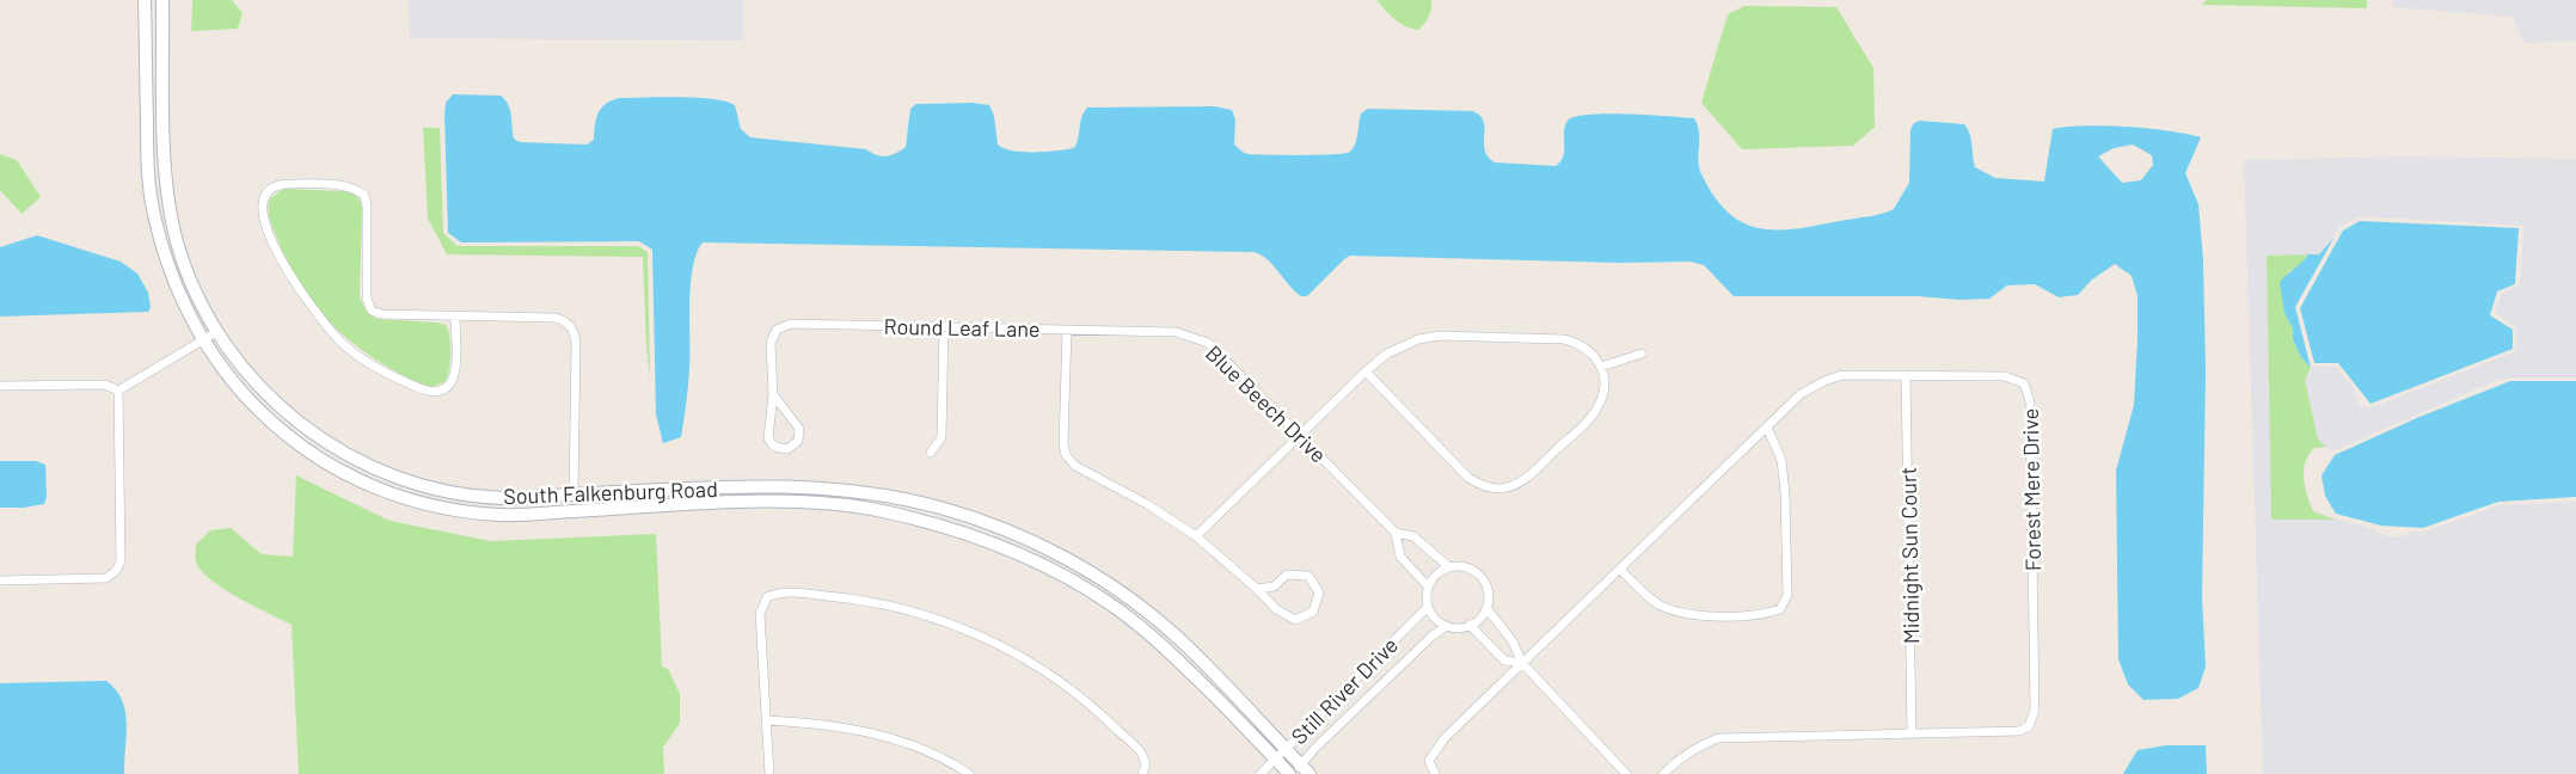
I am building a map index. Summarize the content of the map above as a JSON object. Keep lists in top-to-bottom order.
{
  "streets": {
    "street": [
      "Round Leaf Lane",
      "Blue Beech Drive",
      "Forest Mere Drive",
      "South Falkenburg Road",
      "Midnight Sun Court",
      "Still River Drive"
    ]
  },
  "crossings": [
    ["Round Leaf Lane", "Blue Beech Drive"],
    ["Blue Beech Drive", "Still River Drive"],
    ["Forest Mere Drive", "Midnight Sun Court"],
    ["South Falkenburg Road", "Still River Drive"]
  ]
}
